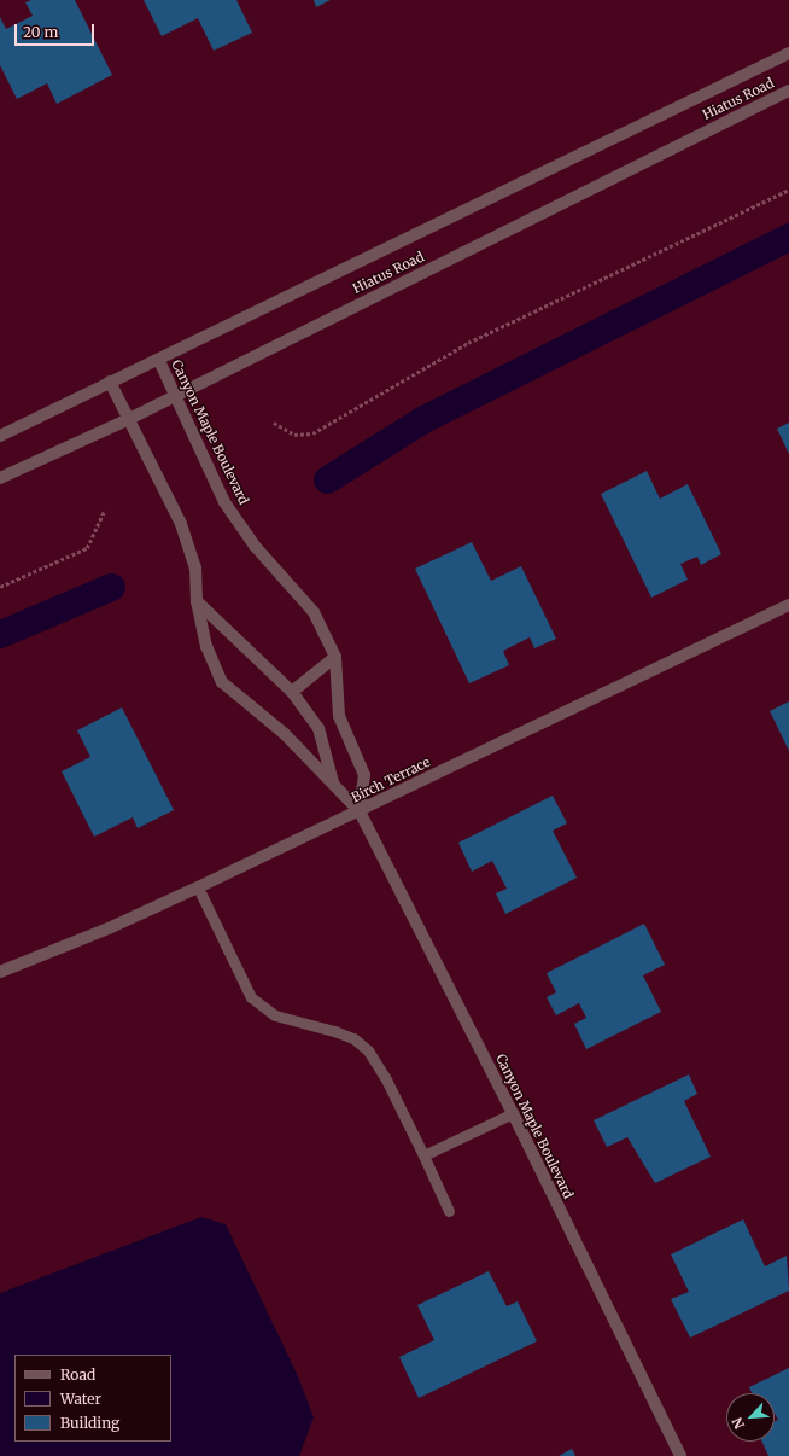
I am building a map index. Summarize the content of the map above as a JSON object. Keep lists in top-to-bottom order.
{
  "streets": {
    "street": ["Hiatus Road", "Canyon Maple Boulevard", "Birch Terrace"]
  },
  "crossings": [
    ["Hiatus Road", "Canyon Maple Boulevard"],
    ["Canyon Maple Boulevard", "Birch Terrace"]
  ],
  "legend": ["Road", "Water", "Building"],
  "scale_bar": "20 m",
  "north": "bottom left"
}
